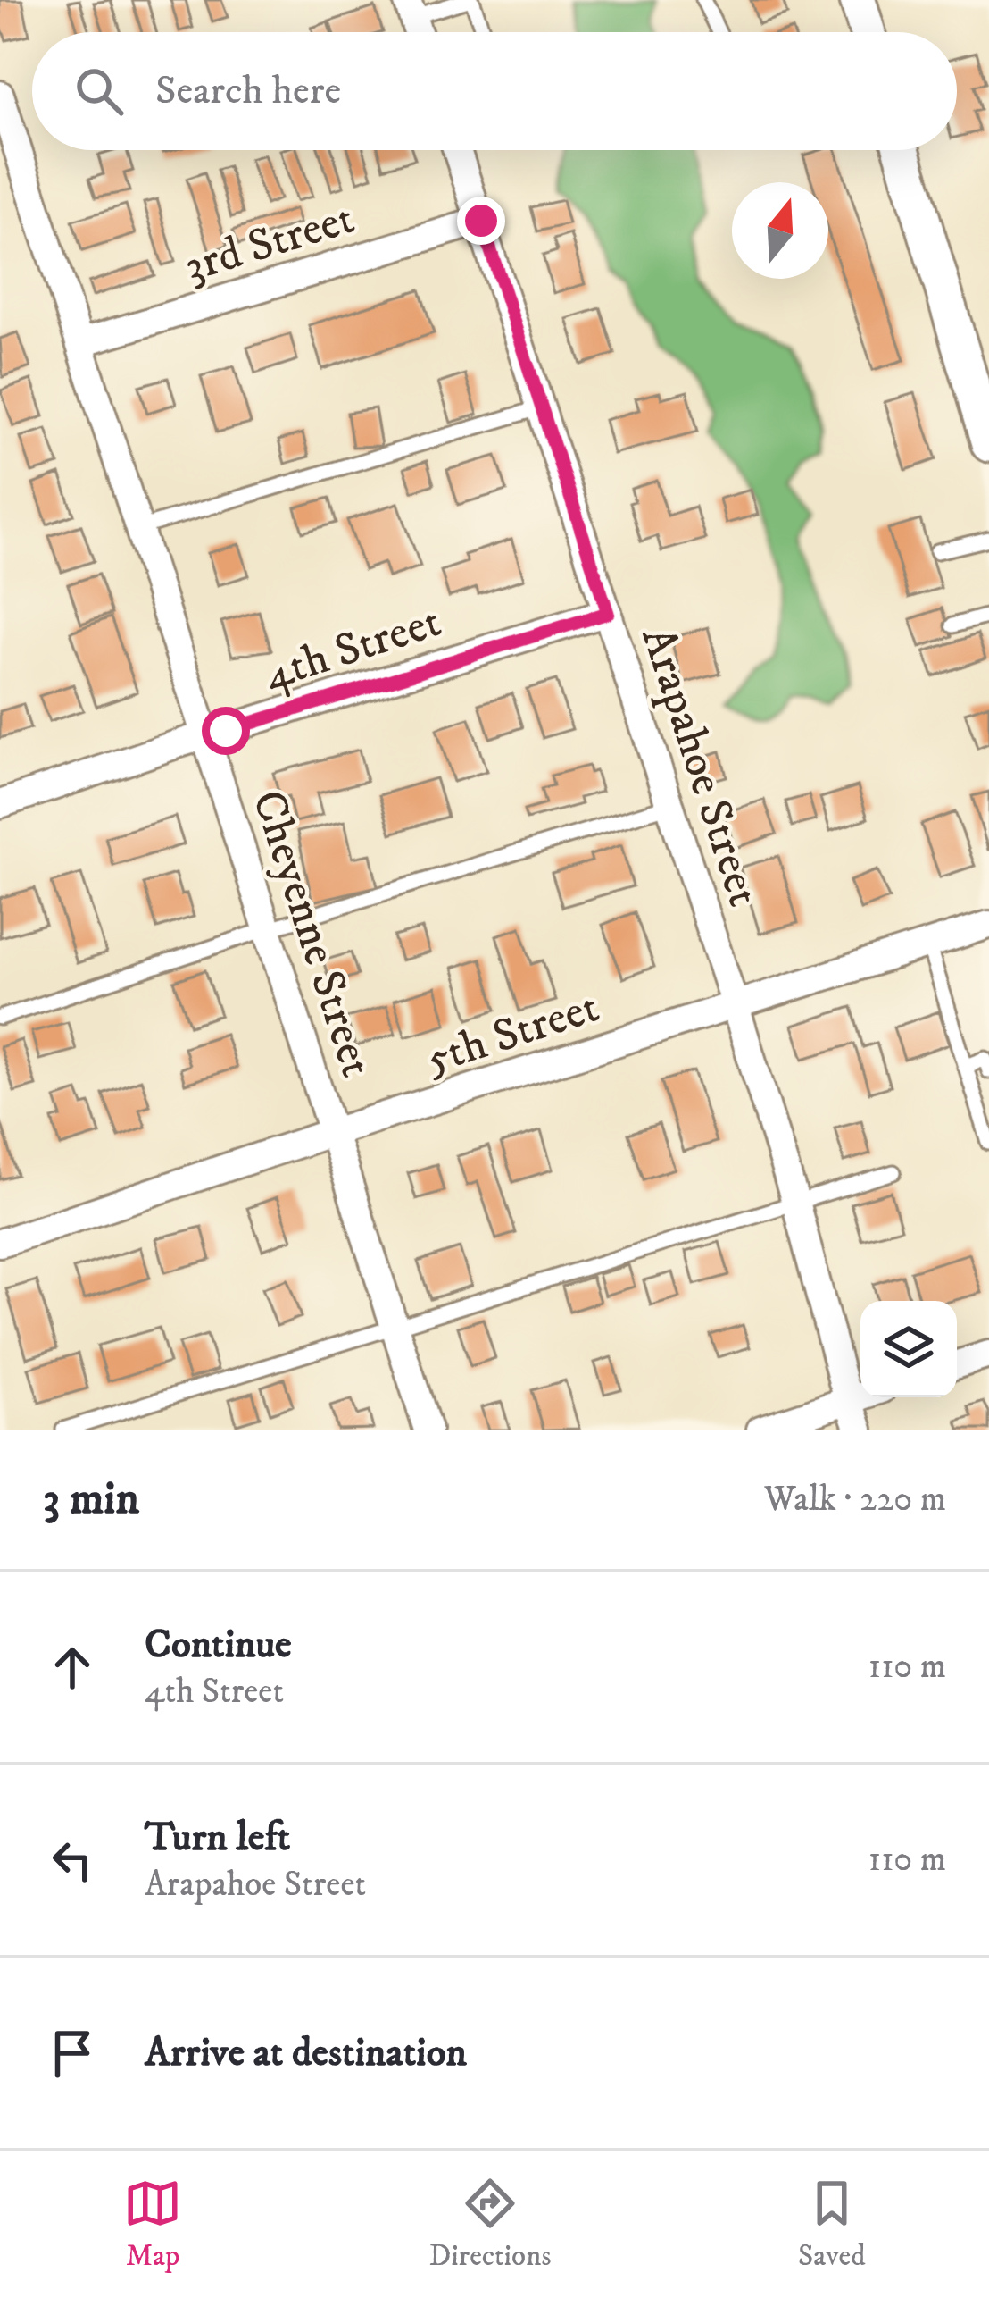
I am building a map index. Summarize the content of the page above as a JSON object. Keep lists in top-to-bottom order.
{
  "streets": {
    "street": [
      "3rd Street",
      "4th Street",
      "Arapahoe Street",
      "Cheyenne Street",
      "5th Street"
    ]
  },
  "crossings": [
    ["3rd Street", "Arapahoe Street"],
    ["3rd Street", "Cheyenne Street"],
    ["4th Street", "Arapahoe Street"],
    ["4th Street", "Cheyenne Street"],
    ["Arapahoe Street", "5th Street"],
    ["Cheyenne Street", "5th Street"]
  ],
  "north": "top",
  "page": {
    "search": "Search here",
    "heading": ["3 min", "Walk · 220 m"],
    "list": [
      ["Continue", "4th Street", "110 m"],
      ["Turn left", "Arapahoe Street", "110 m"],
      "Arrive at destination"
    ],
    "nav": ["Map", "Directions", "Saved"]
  }
}
